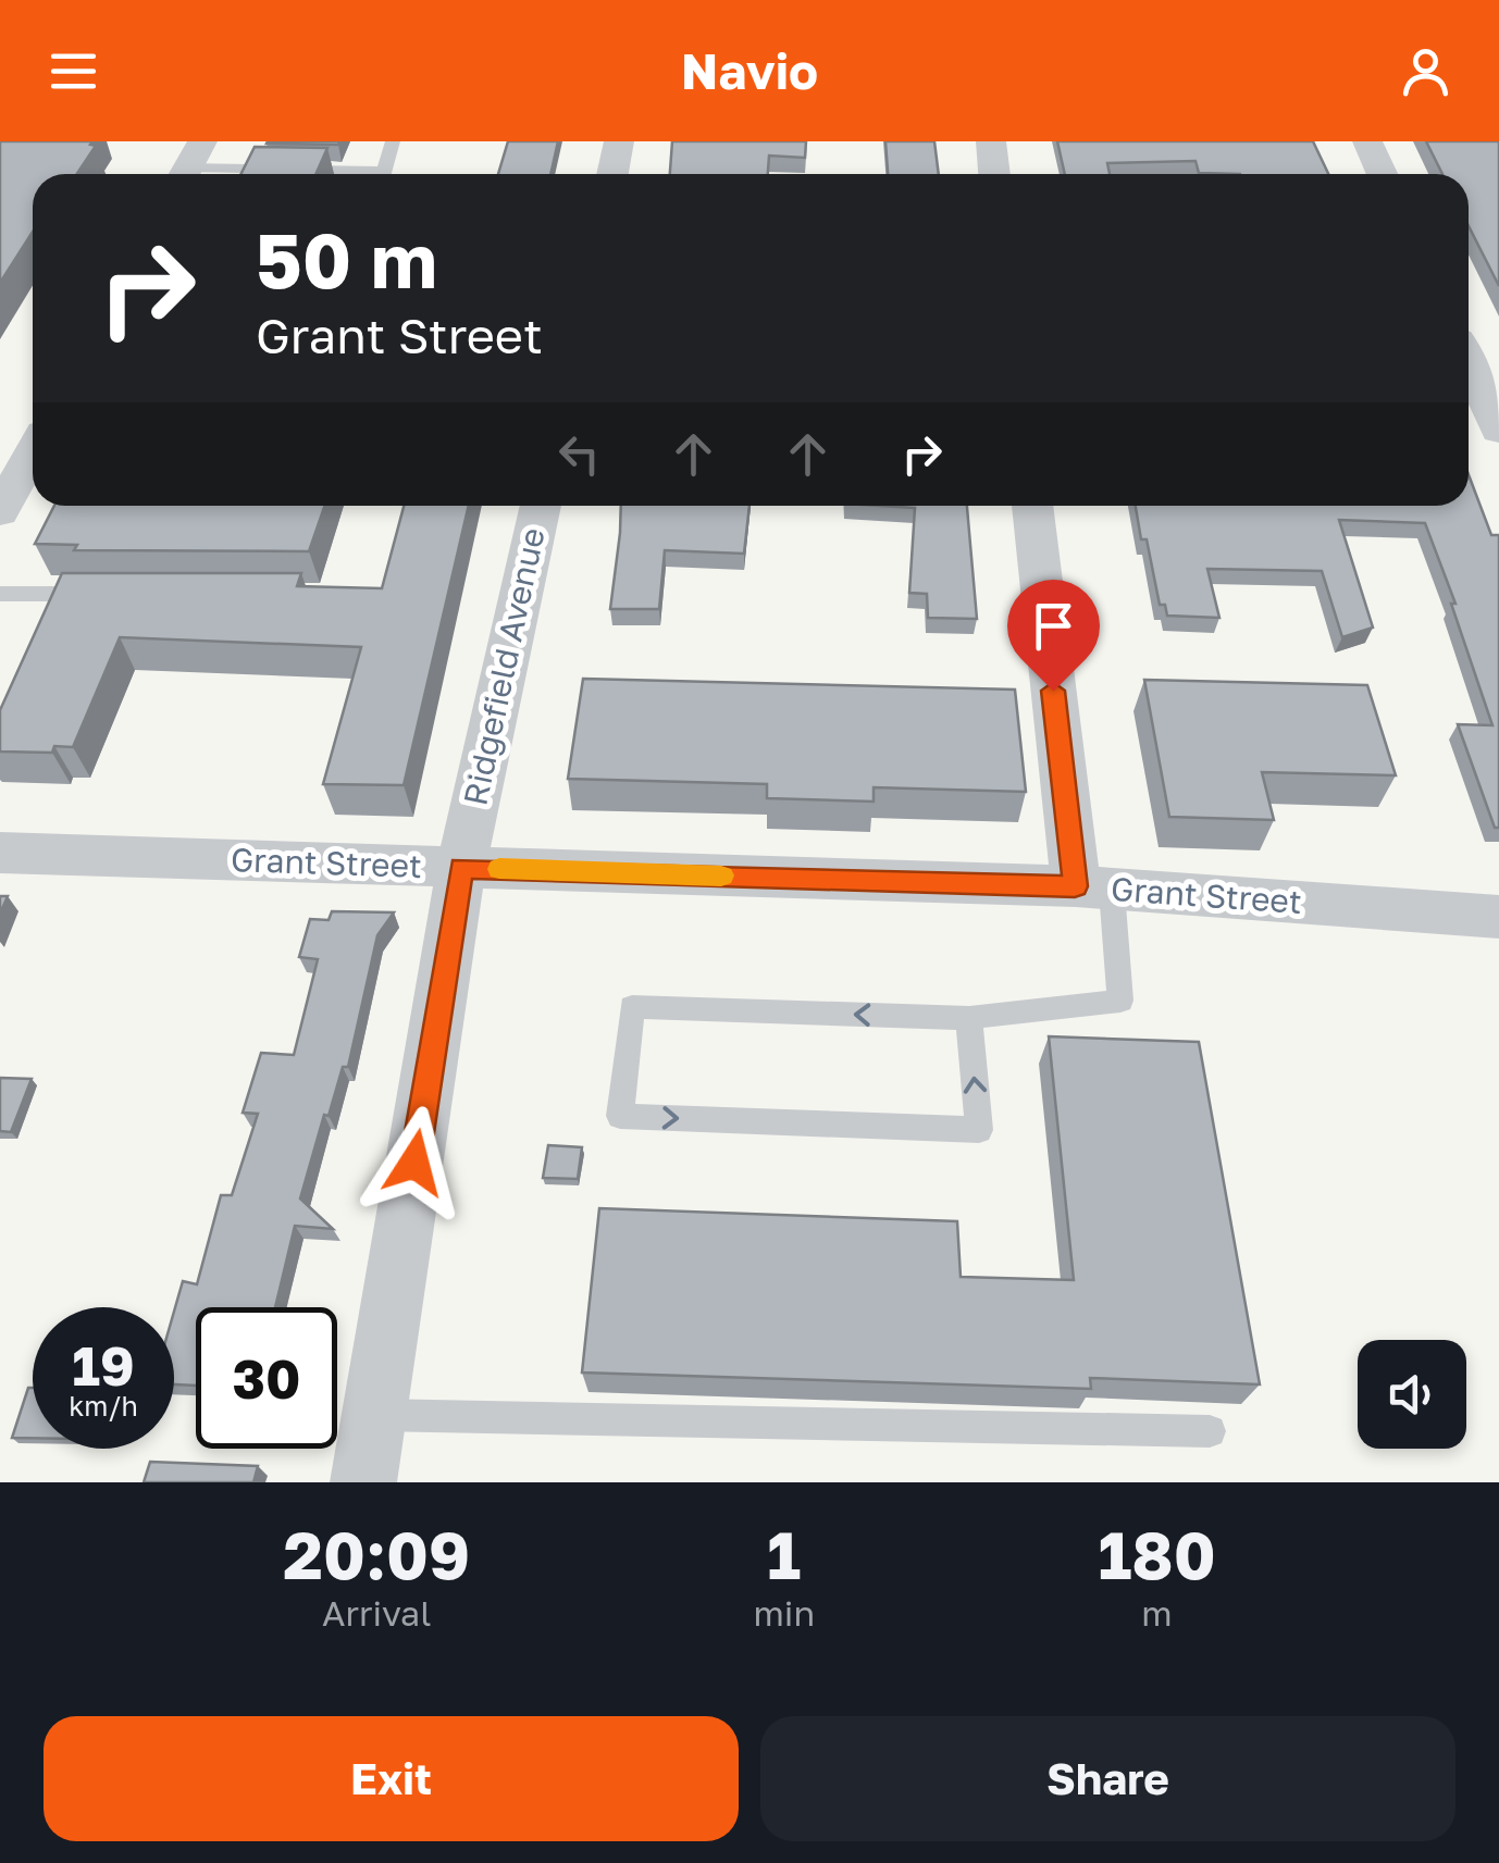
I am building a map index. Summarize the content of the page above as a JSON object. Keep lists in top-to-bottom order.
{
  "streets": {
    "street": ["Ridgefield Avenue", "Grant Street"]
  },
  "crossings": [
    ["Ridgefield Avenue", "Grant Street"]
  ],
  "page": {
    "header": "Navio",
    "turn": ["50 m", "Grant Street"],
    "speed": "19 km/h",
    "limit": "30",
    "eta": [
      "20:09",
      "Arrival",
      "1",
      "min",
      "180",
      "m"
    ],
    "buttons": ["Exit", "Share"]
  }
}
